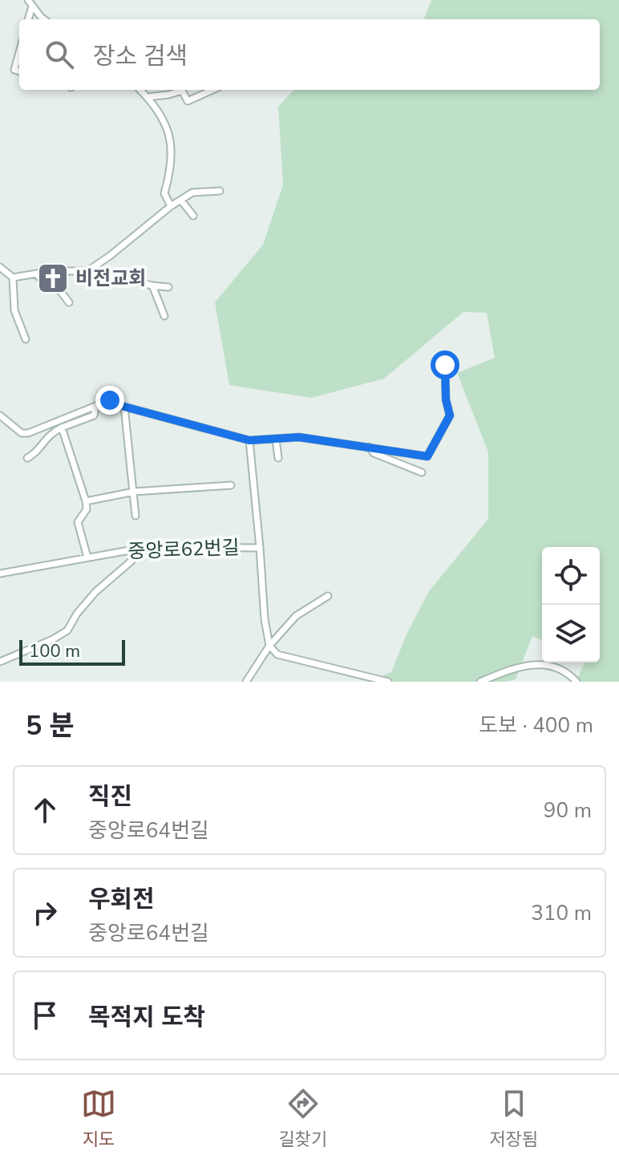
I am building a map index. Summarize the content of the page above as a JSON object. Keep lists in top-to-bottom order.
{
  "streets": {
    "street": ["중앙로62번길"]
  },
  "places": {
    "church": ["비전교회"]
  },
  "scale_bar": "100 m",
  "page": {
    "search": "장소 검색",
    "scale": "100 m",
    "heading": ["5 분", "도보 · 400 m"],
    "list": [
      ["직진", "중앙로64번길", "90 m"],
      ["우회전", "중앙로64번길", "310 m"],
      "목적지 도착"
    ],
    "nav": ["지도", "길찾기", "저장됨"]
  }
}
